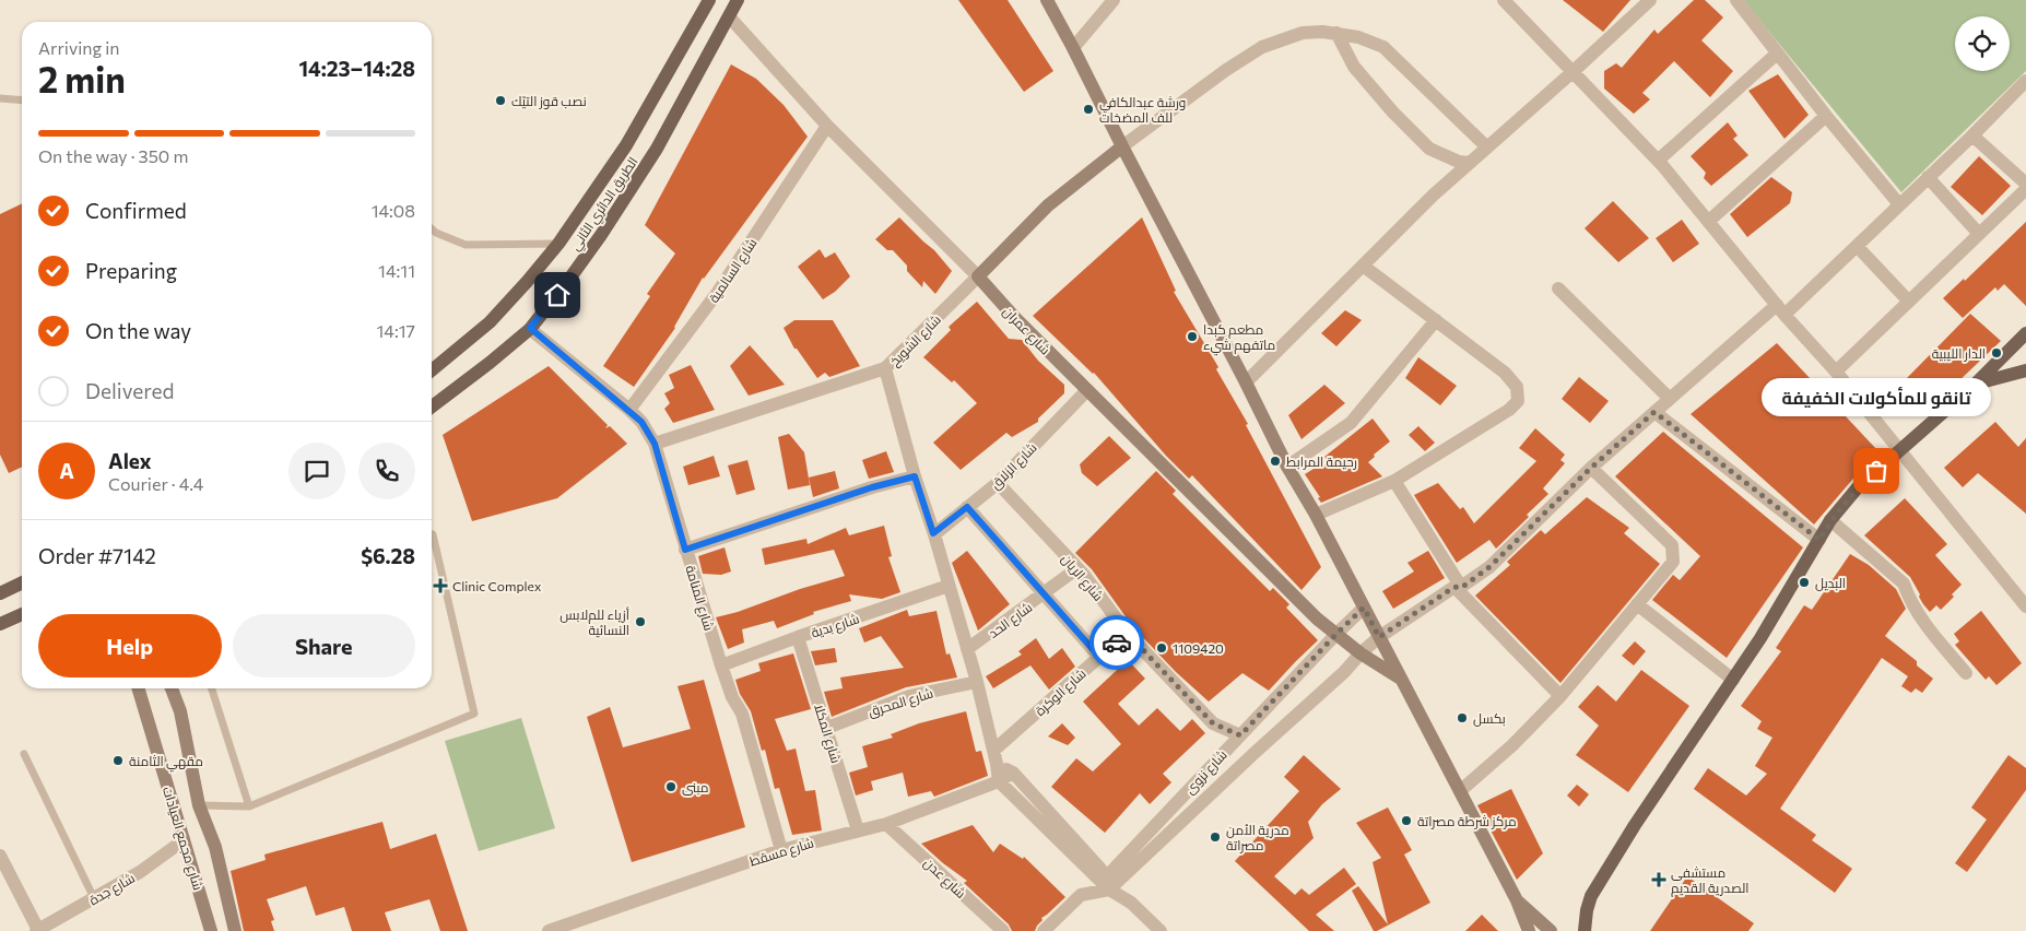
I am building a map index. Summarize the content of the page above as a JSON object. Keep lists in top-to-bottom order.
{
  "streets": {
    "main road": [
      "الطريق الدائري الثاني",
      "شارع عمران",
      "شارع الشويخ",
      "شارع مجمع العيادات"
    ],
    "street": [
      "شارع السالمية",
      "شارع الزلاق",
      "شارع الريان",
      "شارع المنامة",
      "شارع الحد",
      "شارع بدية",
      "شارع الوكرة",
      "شارع المحرق",
      "شارع المكلا",
      "شارع نزوى",
      "شارع مسقط",
      "شارع عدن",
      "شارع جدة"
    ]
  },
  "crossings": [
    ["الطريق الدائري الثاني", "شارع عمران"],
    ["الطريق الدائري الثاني", "شارع المنامة"],
    ["شارع السالمية", "شارع عمران"],
    ["شارع السالمية", "شارع المنامة"],
    ["شارع عمران", "شارع الشويخ"],
    ["شارع عمران", "شارع الزلاق"],
    ["شارع عمران", "شارع نزوى"],
    ["شارع الشويخ", "شارع المنامة"],
    ["شارع الزلاق", "شارع الريان"],
    ["شارع الريان", "شارع الحد"],
    ["شارع الريان", "شارع الوكرة"],
    ["شارع الريان", "شارع نزوى"],
    ["شارع المنامة", "شارع بدية"],
    ["شارع المنامة", "شارع مسقط"],
    ["شارع بدية", "شارع المكلا"],
    ["شارع المحرق", "شارع المكلا"],
    ["شارع المكلا", "شارع مسقط"],
    ["شارع مجمع العيادات", "شارع جدة"],
    ["شارع مسقط", "شارع عدن"]
  ],
  "places": {
    "other": [
      "نصب قوز التيّك",
      "ورشة عبدالكافي للف المضخات",
      "مطعم كبدا ماتفهم شيء",
      "الدار الليبية",
      "رحيمة المرابط",
      "تانقو للمأكولات الخفيفة",
      "البديل",
      "أزياء للمﻻبس النسائية",
      "1109420",
      "بكسل",
      "مقهي الثامنة",
      "مبنى",
      "مركز شرطة مصراتة",
      "مدرية الأمن مصراتة"
    ],
    "health": ["Clinic Complex", "مستشفى الصدرية القديم"]
  },
  "page": {
    "heading": ["2 min", "Arriving in", "14:23–14:28"],
    "panel": [
      "Alex",
      "Courier · 4.4",
      "Order #7142",
      "$6.28"
    ],
    "bar": "On the way · 350 m",
    "list": [
      ["Confirmed", "14:08"],
      ["Preparing", "14:11"],
      ["On the way", "14:17"],
      "Delivered"
    ],
    "bubble": "تانقو للمأكولات الخفيفة",
    "round": "A",
    "buttons": ["Help", "Share"]
  }
}
